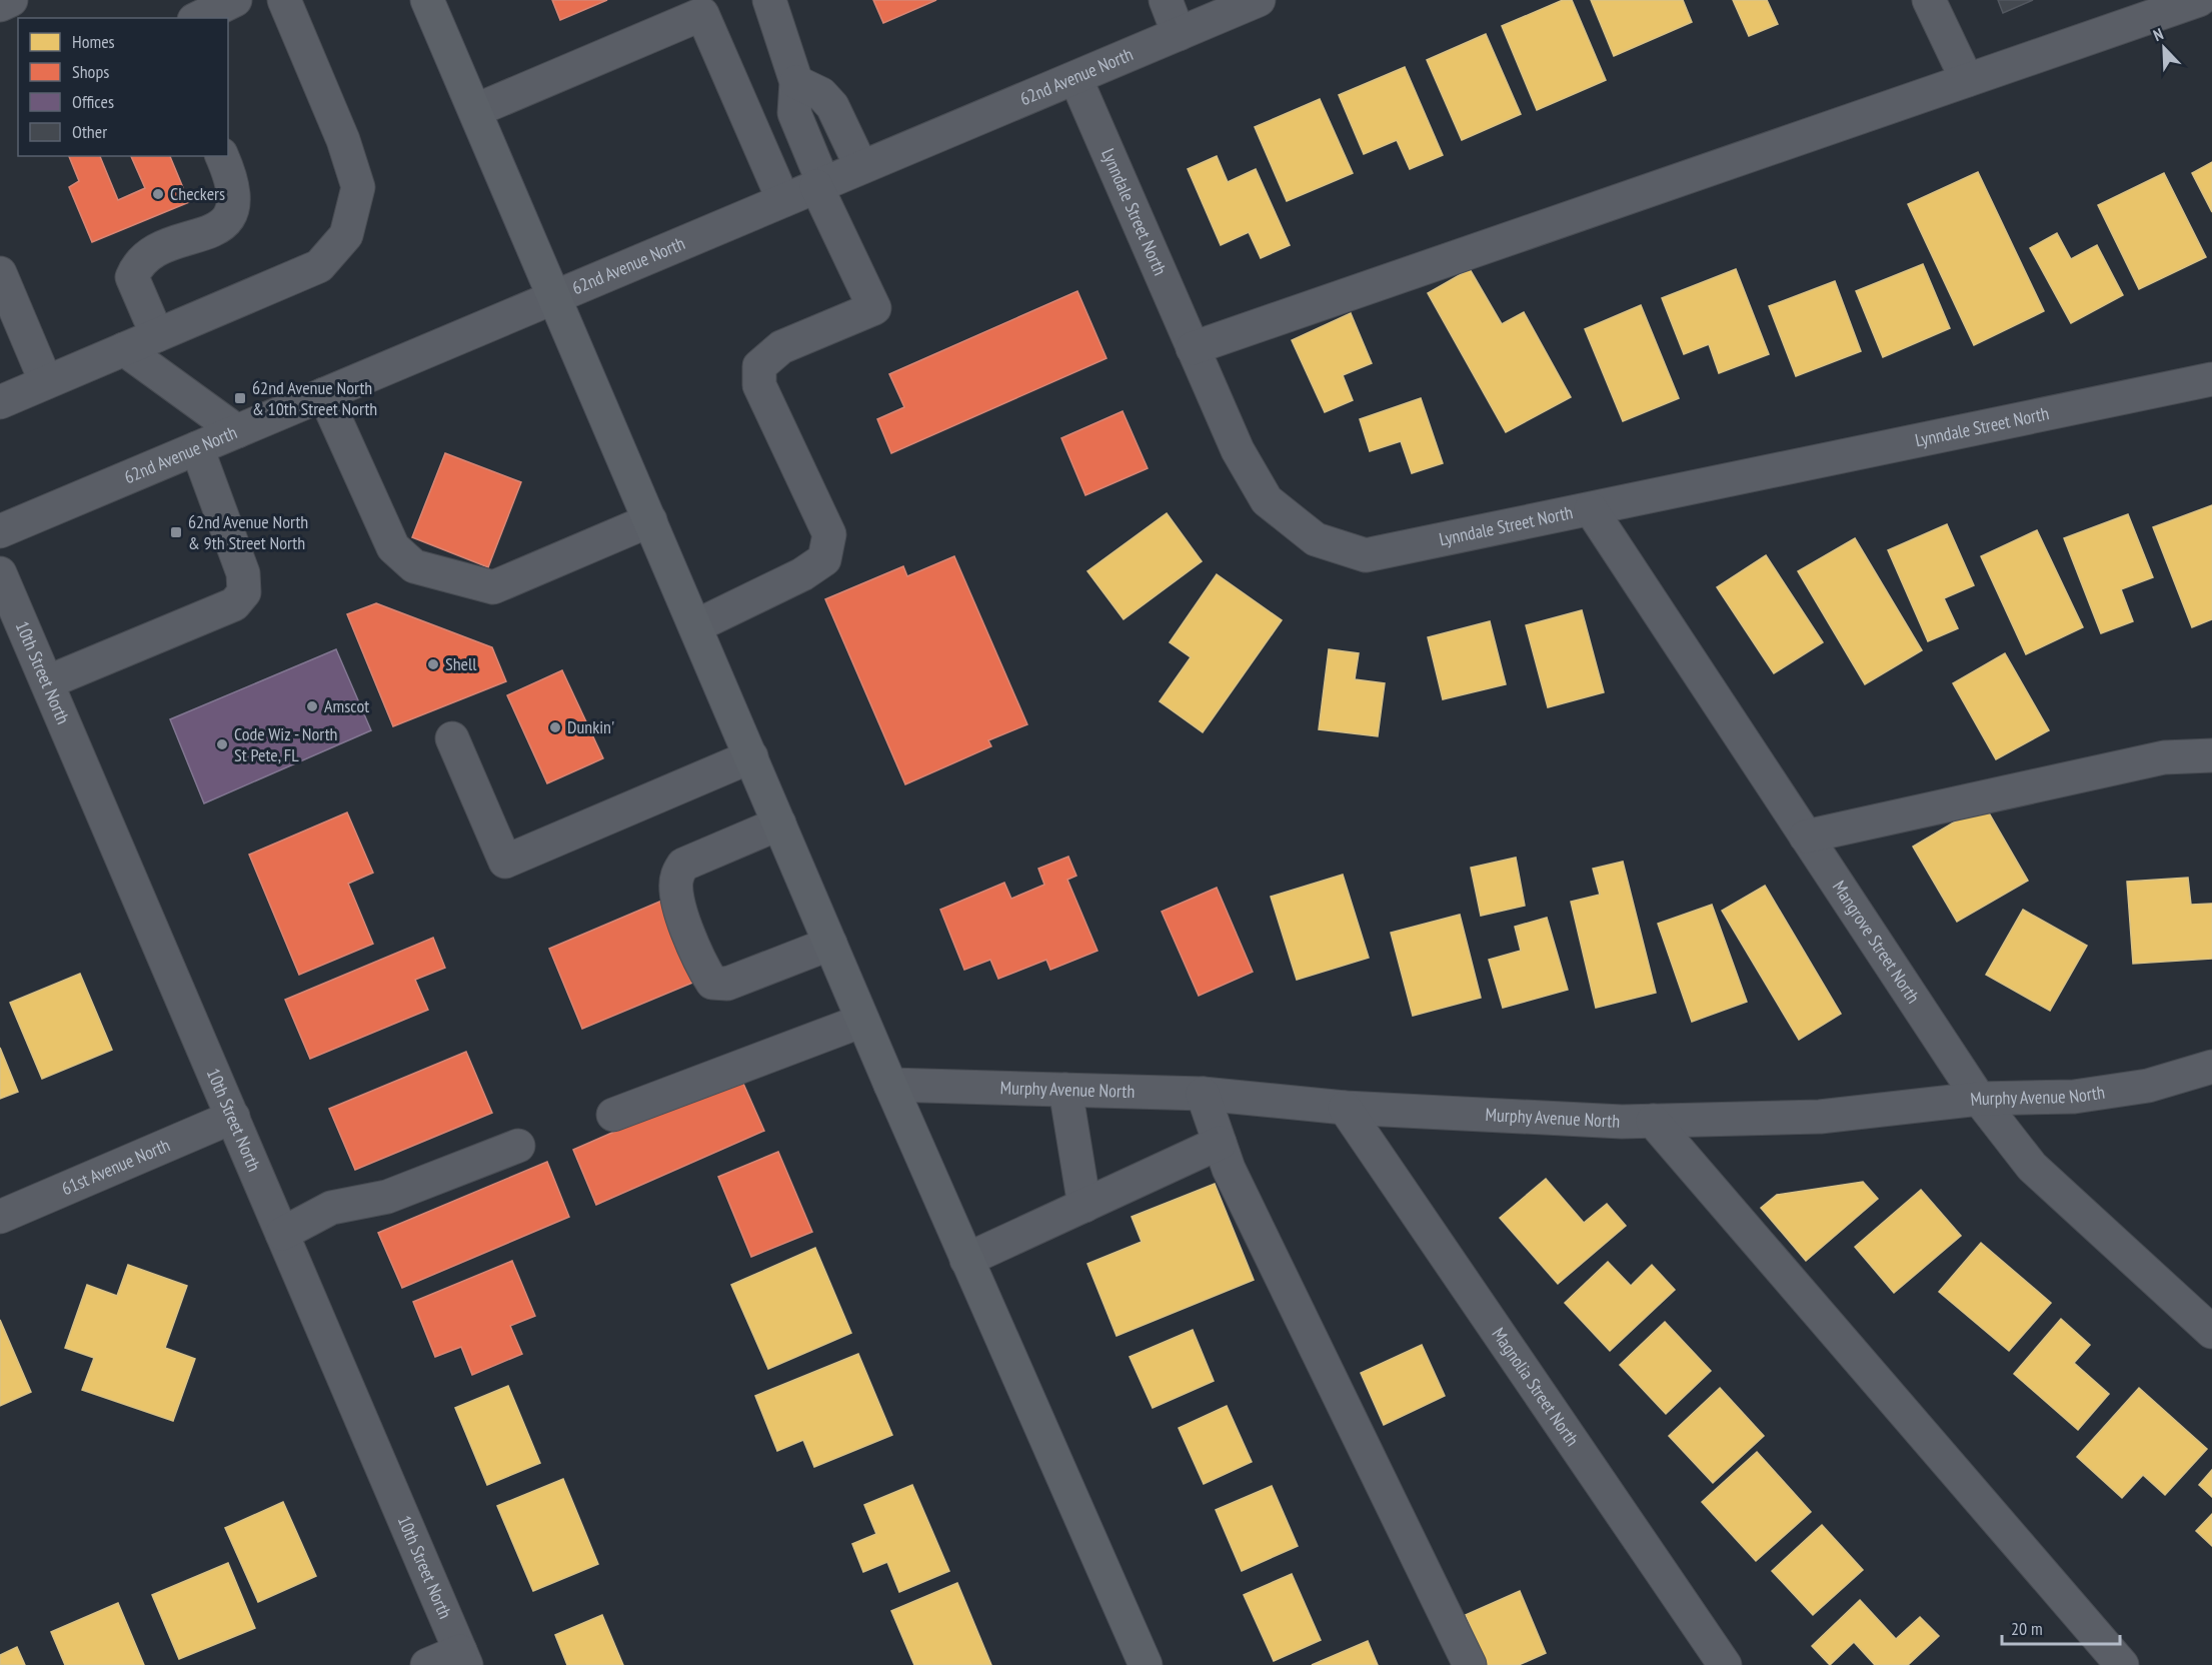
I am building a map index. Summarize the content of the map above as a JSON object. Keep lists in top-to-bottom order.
{
  "streets": {
    "street": [
      "62nd Avenue North",
      "Lynndale Street North",
      "10th Street North",
      "Mangrove Street North",
      "Murphy Avenue North",
      "61st Avenue North",
      "Magnolia Street North"
    ]
  },
  "crossings": [
    ["62nd Avenue North", "Lynndale Street North"],
    ["Lynndale Street North", "Mangrove Street North"],
    ["10th Street North", "61st Avenue North"],
    ["Mangrove Street North", "Murphy Avenue North"],
    ["Murphy Avenue North", "Magnolia Street North"]
  ],
  "places": {
    "other": [
      "Checkers",
      "Shell",
      "Amscot",
      "Dunkin'",
      "Code Wiz - North St Pete, FL"
    ],
    "transit": ["62nd Avenue North & 10th Street North", "62nd Avenue North & 9th Street North"]
  },
  "legend": [
    "Homes",
    "Shops",
    "Offices",
    "Other"
  ],
  "scale_bar": "20 m",
  "north": "top left"
}
